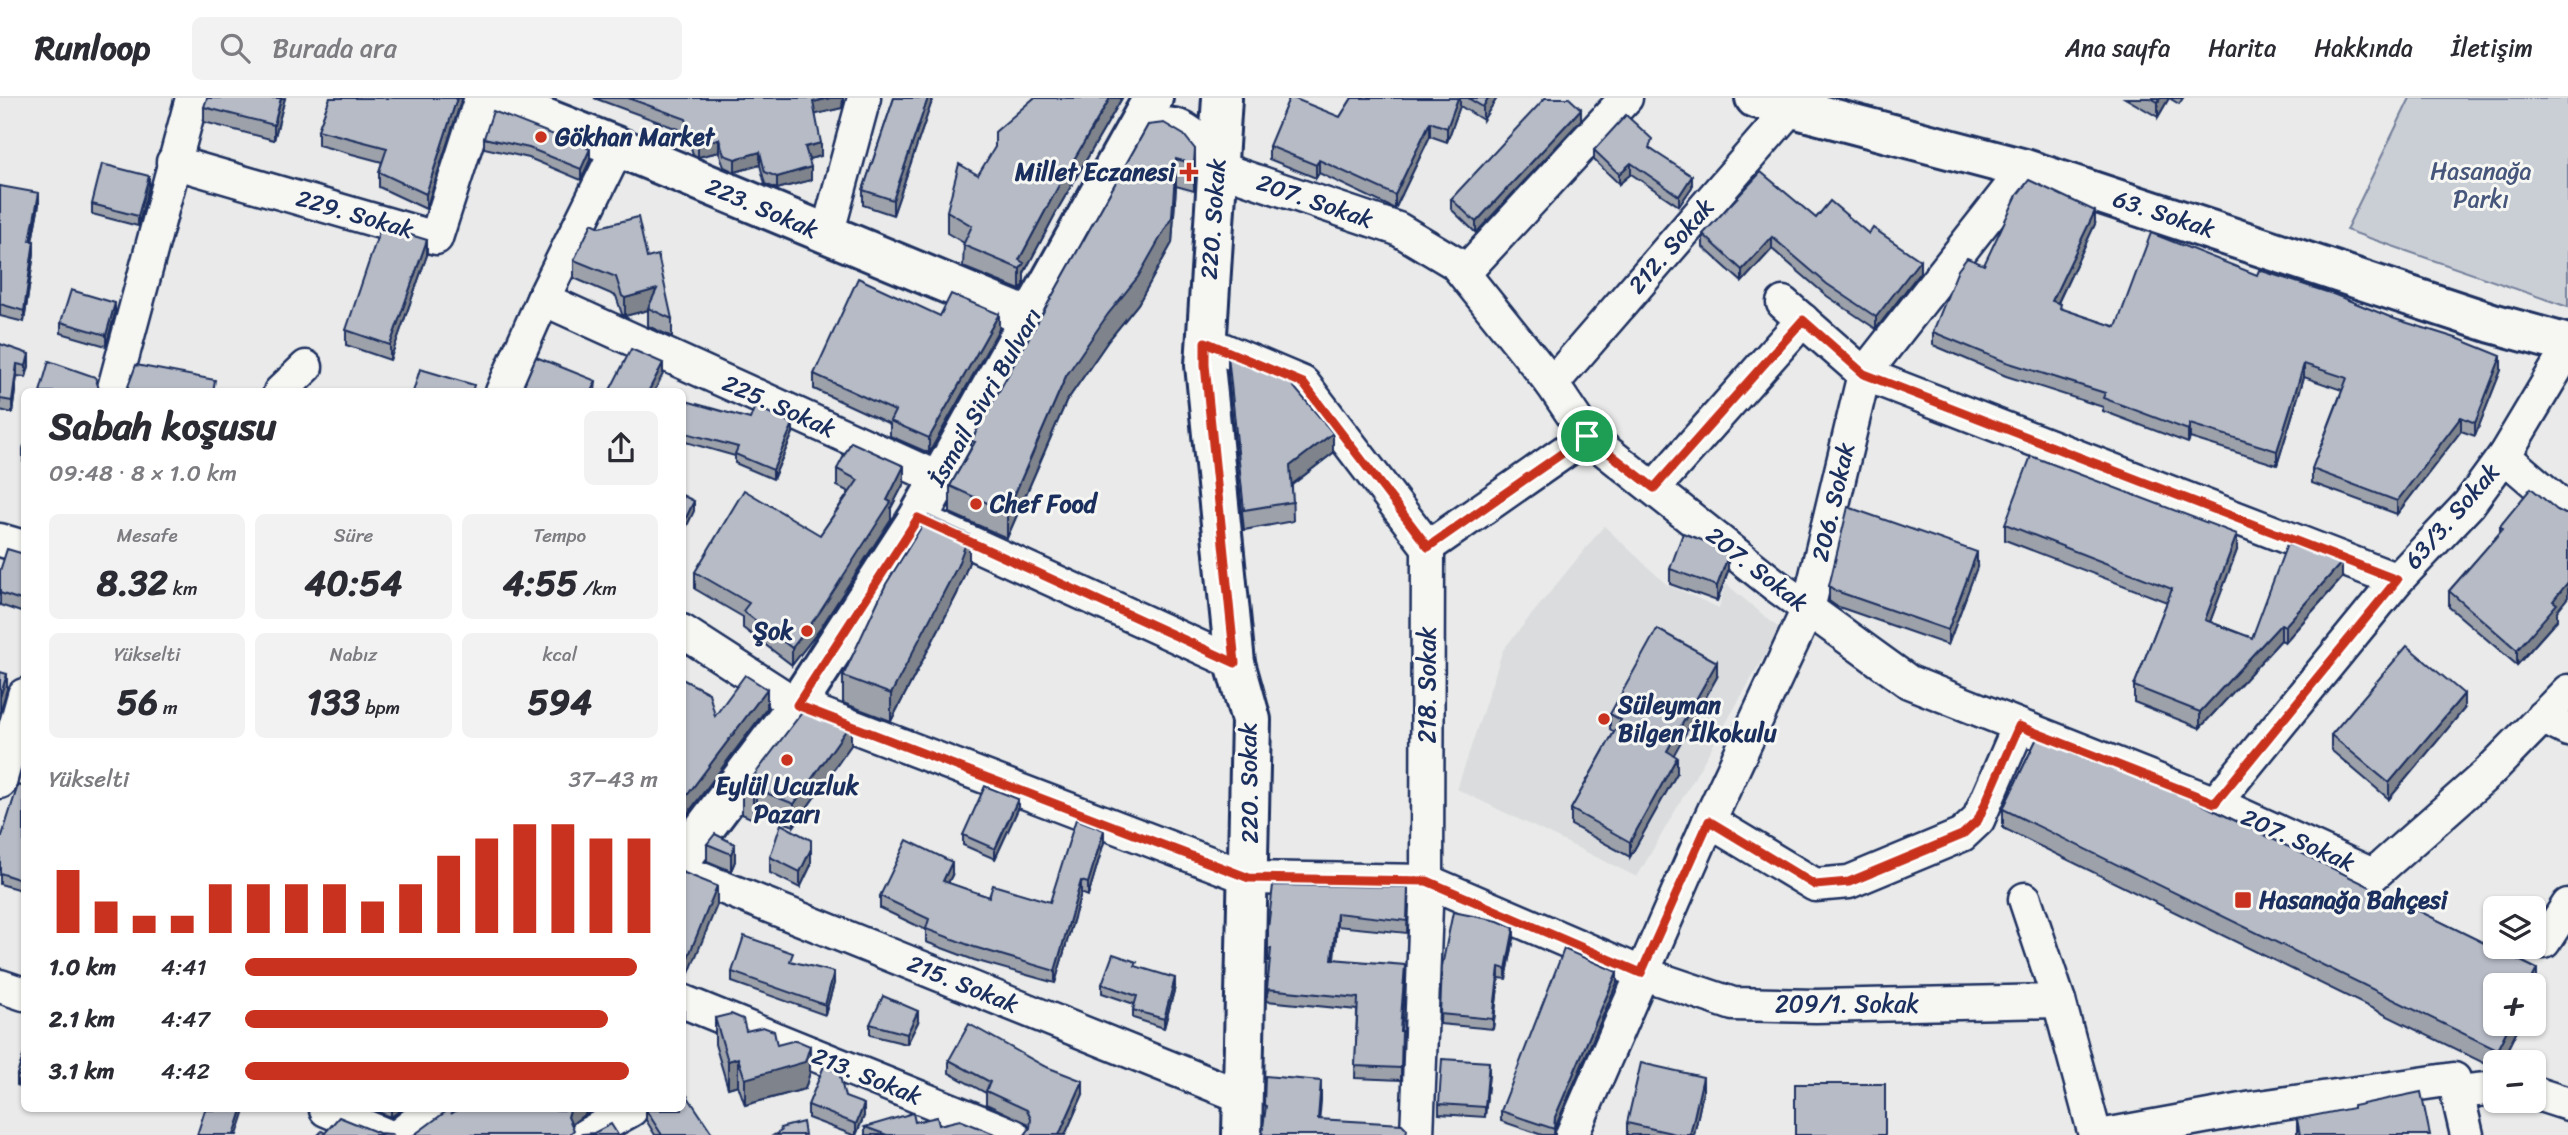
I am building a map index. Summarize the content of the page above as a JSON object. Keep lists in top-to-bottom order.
{
  "streets": {
    "main road": [
      "223. Sokak",
      "63. Sokak",
      "220. Sokak",
      "İsmail Sivri Bulvarı"
    ],
    "street": [
      "207. Sokak",
      "229. Sokak",
      "212. Sokak",
      "225. Sokak",
      "206. Sokak",
      "63/3. Sokak",
      "218. Sokak",
      "215. Sokak",
      "209/1. Sokak",
      "213. Sokak"
    ]
  },
  "crossings": [
    ["207. Sokak", "220. Sokak"],
    ["207. Sokak", "212. Sokak"],
    ["207. Sokak", "206. Sokak"],
    ["207. Sokak", "63/3. Sokak"],
    ["223. Sokak", "İsmail Sivri Bulvarı"],
    ["63. Sokak", "212. Sokak"],
    ["63. Sokak", "206. Sokak"],
    ["220. Sokak", "215. Sokak"],
    ["İsmail Sivri Bulvarı", "225. Sokak"],
    ["206. Sokak", "209/1. Sokak"],
    ["218. Sokak", "209/1. Sokak"]
  ],
  "parks": ["Hasanağa Parkı"],
  "places": {
    "other": [
      "Gökhan Market",
      "Chef Food",
      "Şok",
      "Süleyman Bilgen İlkokulu",
      "Eylül Ucuzluk Pazarı"
    ],
    "health": ["Millet Eczanesi"],
    "transit": ["Hasanağa Bahçesi"]
  },
  "page": {
    "header": "Runloop",
    "search": "Burada ara",
    "nav": [
      "Ana sayfa",
      "Harita",
      "Hakkında",
      "İletişim"
    ],
    "heading": ["Sabah koşusu", "09:48 · 8 × 1.0 km"],
    "stats": [
      ["Mesafe", "8.32 km"],
      ["Süre", "40:54"],
      ["Tempo", "4:55 /km"],
      ["Yükselti", "56 m"],
      ["Nabız", "133 bpm"],
      ["kcal", "594"]
    ],
    "chart": ["Yükselti", "37–43 m"],
    "map_buttons": ["+", "−"],
    "list": [
      {
        "name": "1.0 km",
        "note": "4:41"
      },
      {
        "name": "2.1 km",
        "note": "4:47"
      },
      {
        "name": "3.1 km",
        "note": "4:42"
      }
    ]
  }
}
